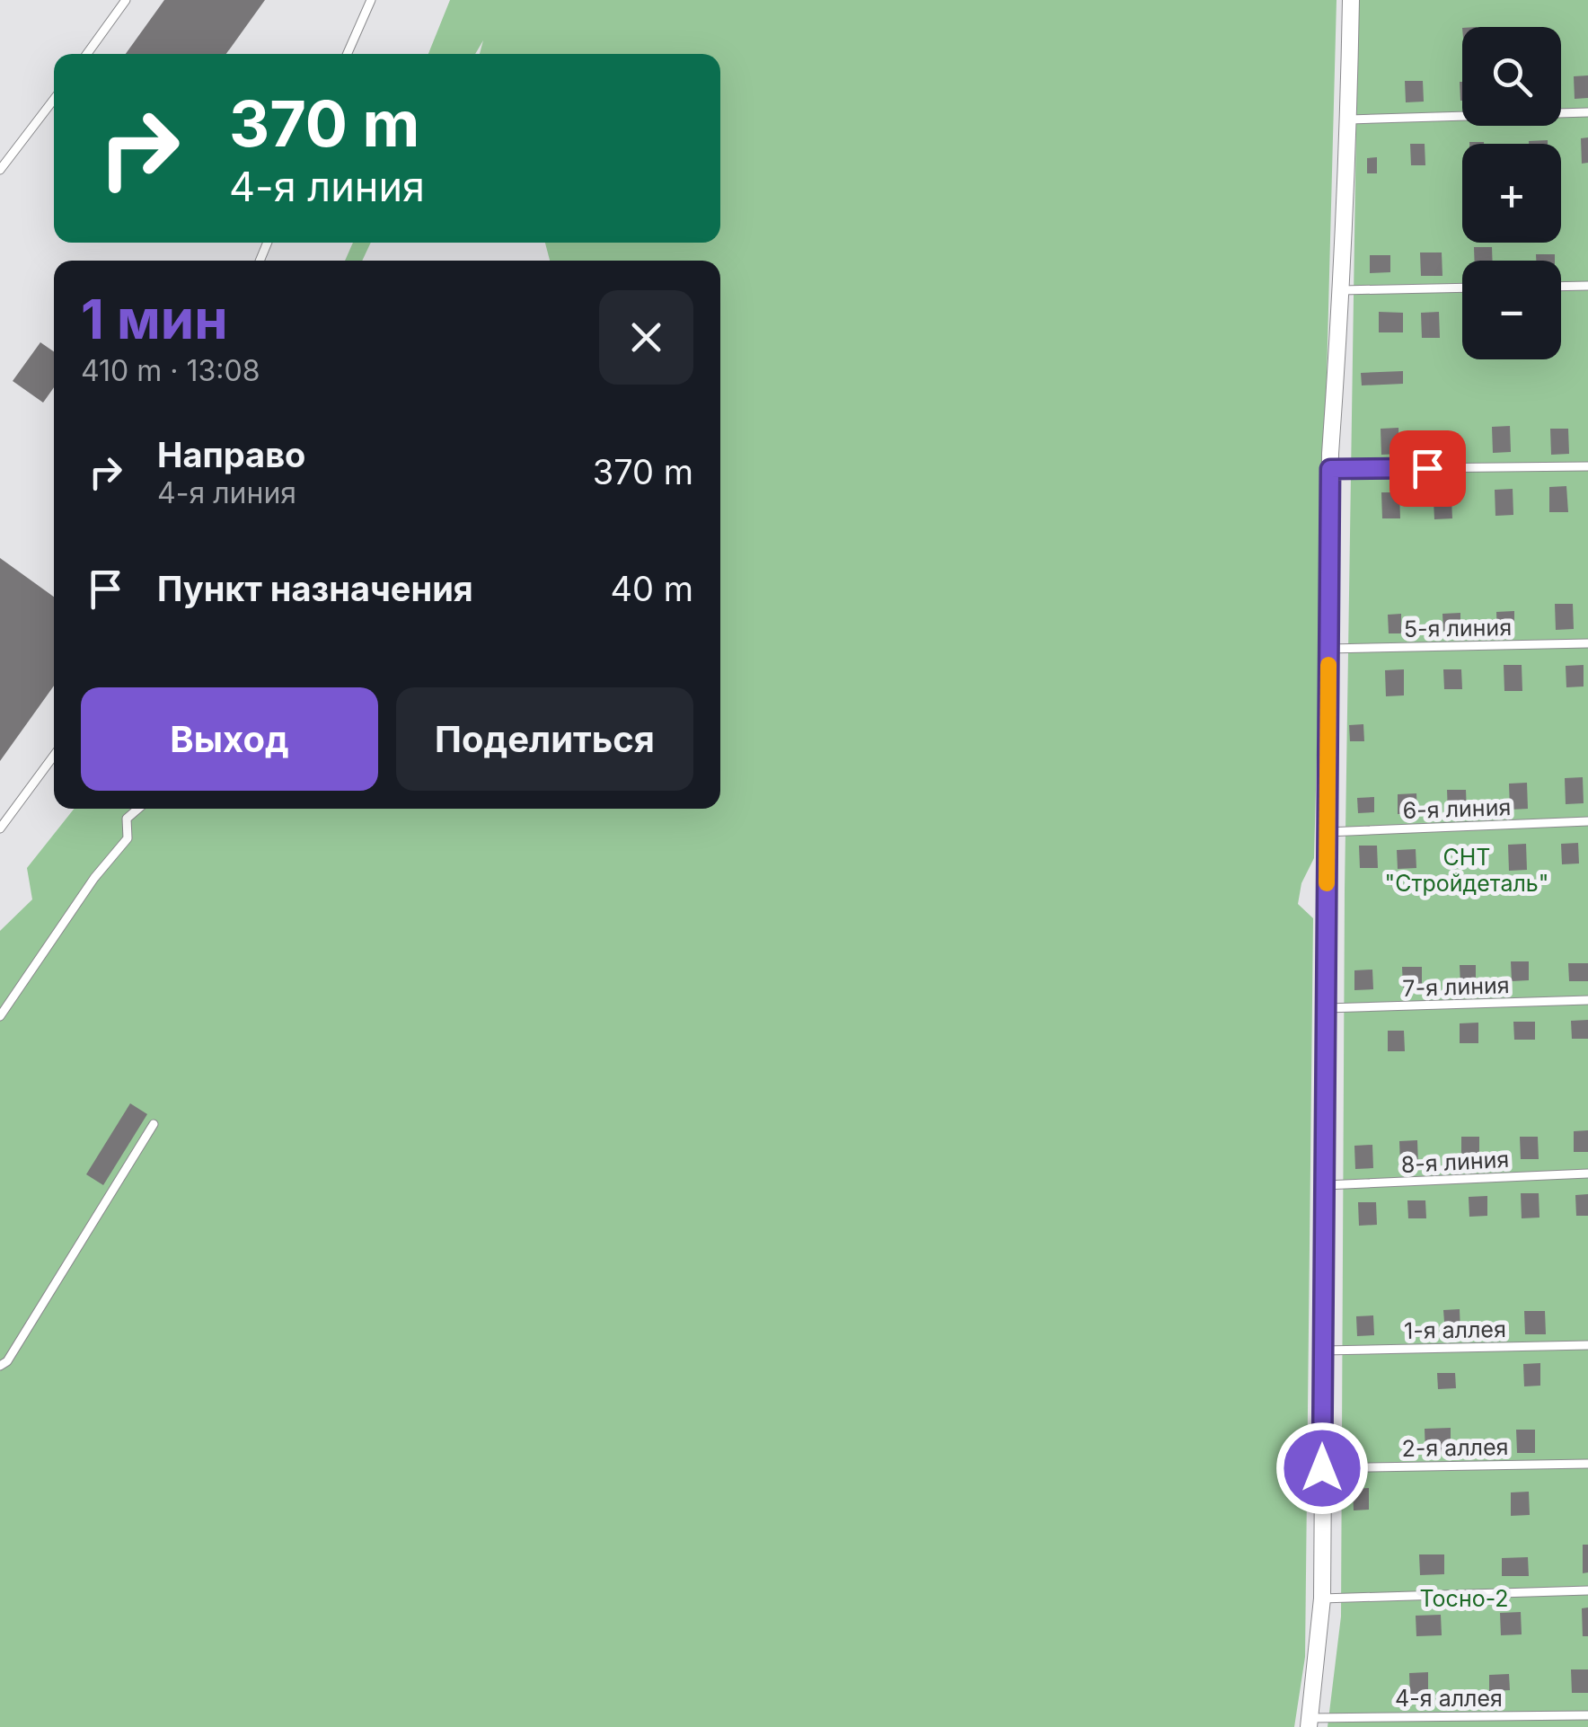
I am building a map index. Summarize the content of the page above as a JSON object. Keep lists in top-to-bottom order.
{
  "streets": {
    "lane": [
      "5-я линия",
      "6-я линия",
      "7-я линия",
      "8-я линия",
      "1-я аллея",
      "2-я аллея",
      "4-я аллея"
    ]
  },
  "parks": ["СНТ \"Стройдеталь\"", "Тосно-2"],
  "page": {
    "map_buttons": ["+", "−"],
    "turn": ["370 m", "4-я линия"],
    "heading": ["1 мин", "410 m · 13:08"],
    "list": [
      {
        "name": "Направо",
        "note": "4-я линия",
        "value": "370 m"
      },
      {
        "name": "Пункт назначения",
        "value": "40 m"
      }
    ],
    "buttons": ["Выход", "Поделиться"]
  }
}
